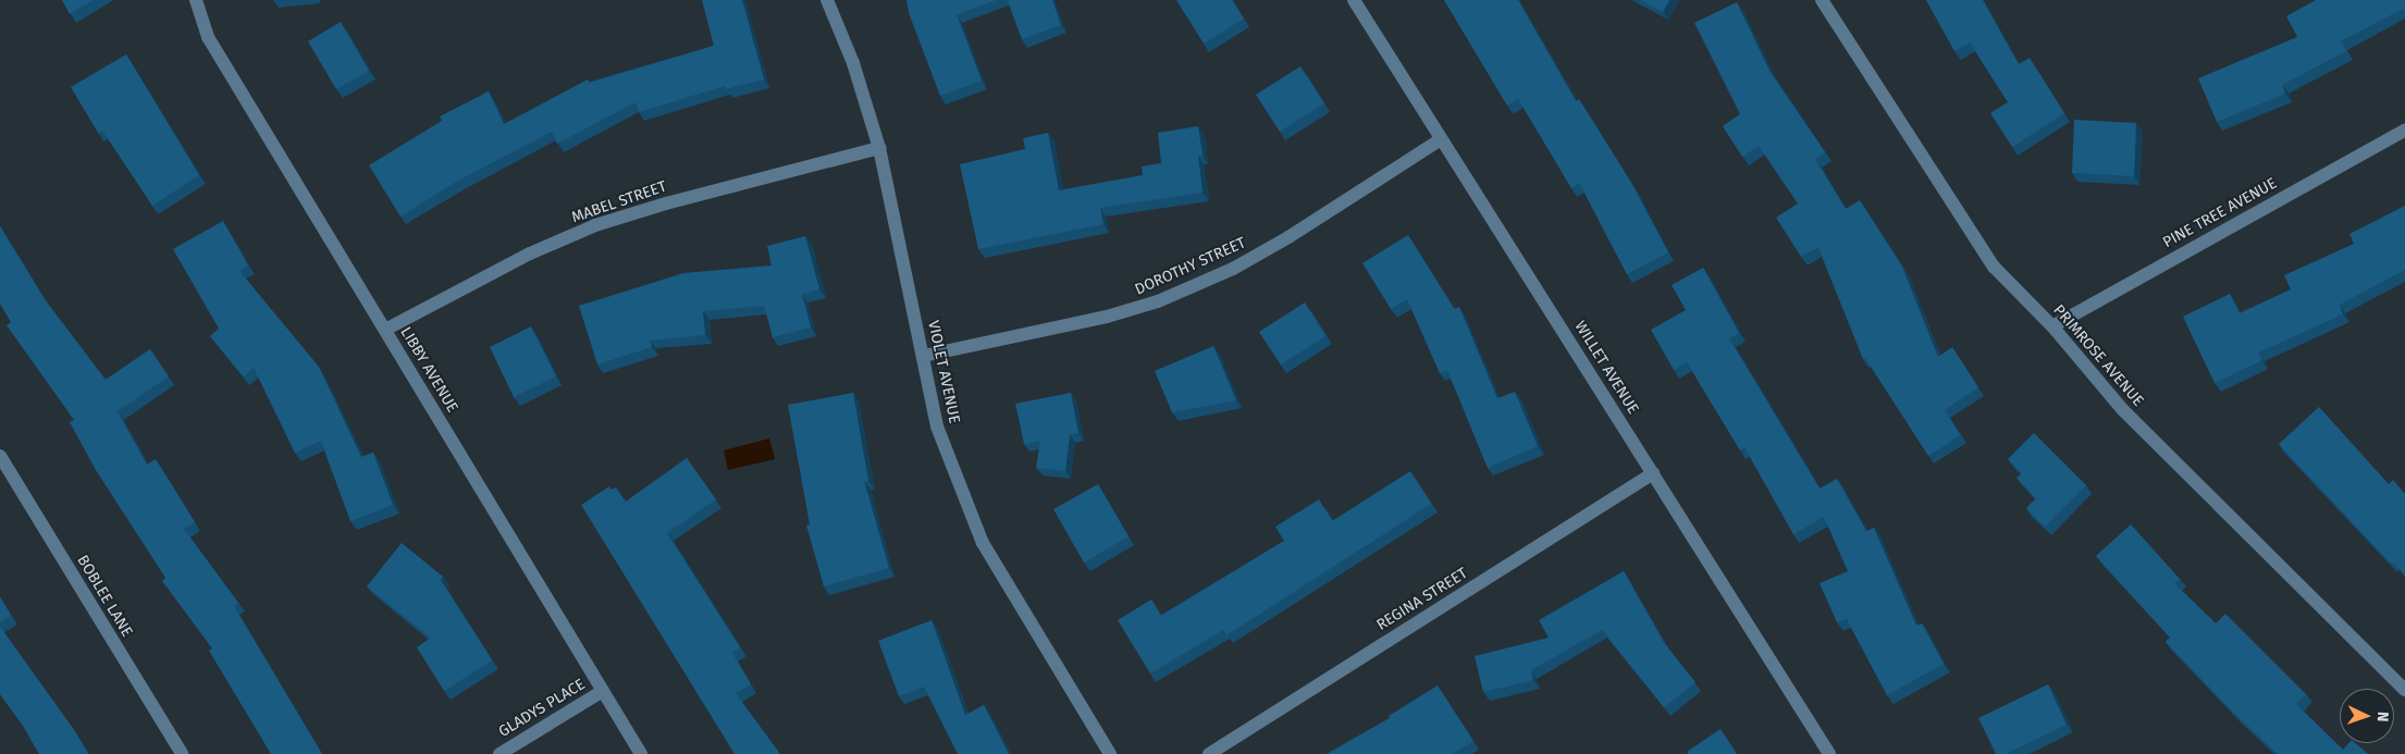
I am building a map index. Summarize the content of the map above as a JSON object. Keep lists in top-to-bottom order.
{
  "streets": {
    "street": [
      "MABEL STREET",
      "PINE TREE AVENUE",
      "DOROTHY STREET",
      "PRIMROSE AVENUE",
      "WILLET AVENUE",
      "LIBBY AVENUE",
      "VIOLET AVENUE",
      "BOBLEE LANE",
      "REGINA STREET",
      "GLADYS PLACE"
    ]
  },
  "crossings": [
    ["MABEL STREET", "LIBBY AVENUE"],
    ["MABEL STREET", "VIOLET AVENUE"],
    ["PINE TREE AVENUE", "PRIMROSE AVENUE"],
    ["DOROTHY STREET", "WILLET AVENUE"],
    ["DOROTHY STREET", "VIOLET AVENUE"],
    ["WILLET AVENUE", "REGINA STREET"],
    ["LIBBY AVENUE", "GLADYS PLACE"]
  ],
  "north": "right"
}
